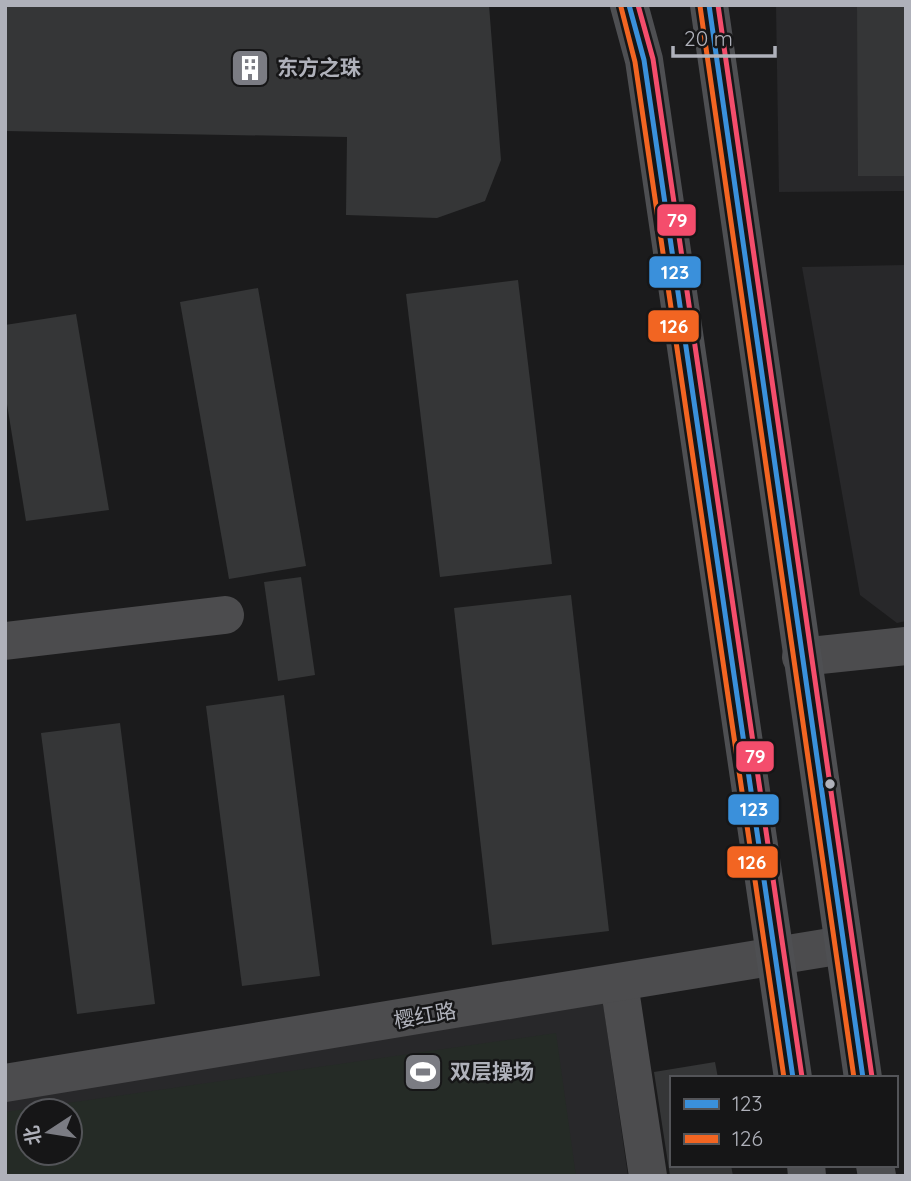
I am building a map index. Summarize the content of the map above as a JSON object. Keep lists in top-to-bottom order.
{
  "streets": {
    "street": ["樱红路"]
  },
  "places": {
    "building": ["东方之珠"],
    "sports": ["双层操场"]
  },
  "lines": ["transit line 123", "transit line 79", "transit line 126"],
  "legend": ["123", "126"],
  "scale_bar": "20 m",
  "north": "left"
}
